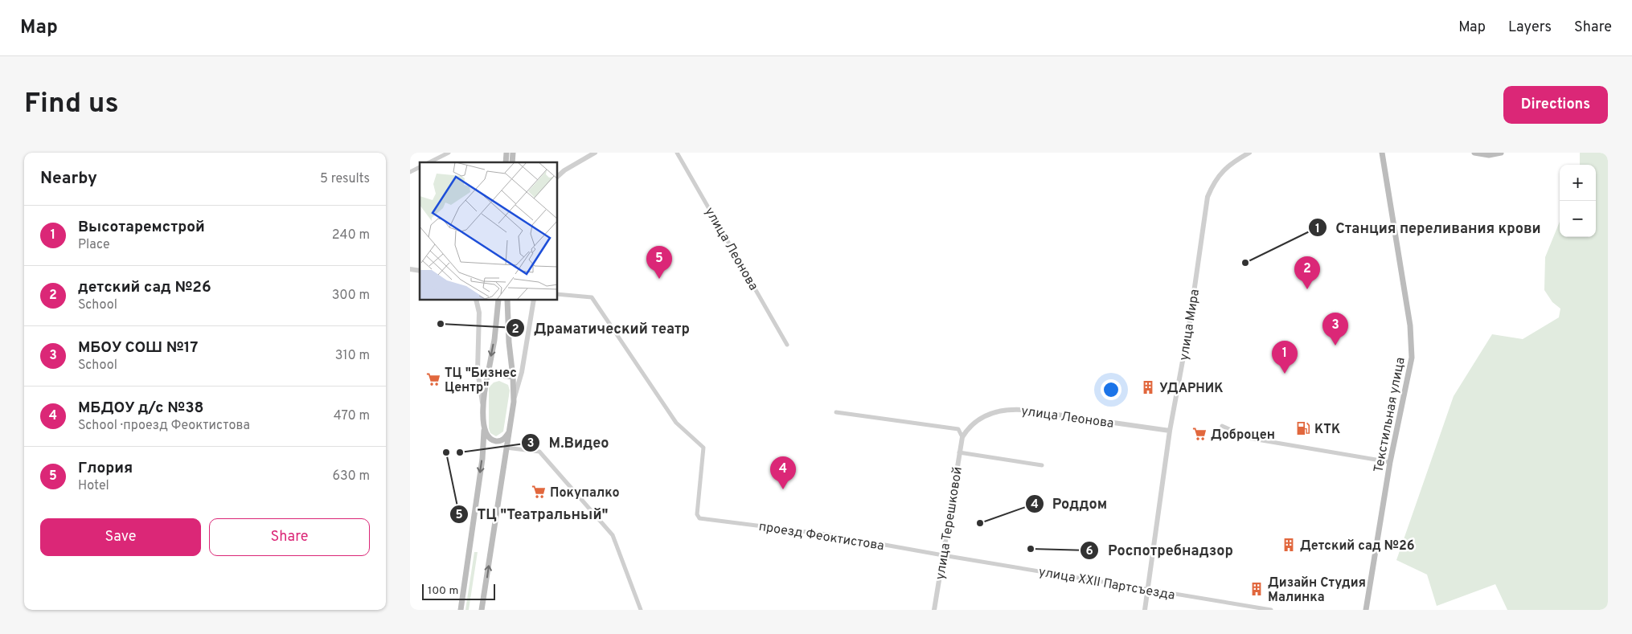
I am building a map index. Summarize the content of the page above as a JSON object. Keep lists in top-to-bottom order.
{
  "streets": {
    "main road": ["Текстильная улица"],
    "street": [
      "улица Леонова",
      "улица Мира",
      "улица Терешковой",
      "проезд Феоктистова",
      "улица XXII Партсъезда"
    ]
  },
  "crossings": [
    ["улица Леонова", "улица Мира"],
    ["улица Леонова", "улица Терешковой"],
    ["улица Мира", "улица XXII Партсъезда"],
    ["улица Терешковой", "проезд Феоктистова"],
    ["улица Терешковой", "улица XXII Партсъезда"],
    ["проезд Феоктистова", "улица XXII Партсъезда"]
  ],
  "places": {
    "other": [
      "Станция переливания крови",
      "Драматический театр",
      "ТЦ \"Театральный\"",
      "М.Видео",
      "Роддом",
      "Роспотребнадзор"
    ],
    "supermarket": ["ТЦ \"Бизнес Центр\"", "Доброцен", "Покупалко"],
    "building": ["УДАРНИК", "Детский сад №26", "Дизайн Студия Малинка"],
    "fuel station": ["КТК"]
  },
  "scale_bar": "100 m",
  "page": {
    "header": "Map",
    "nav": ["Map", "Layers", "Share"],
    "buttons": [
      "Directions",
      ["Save", "Share"]
    ],
    "title": "Find us",
    "heading": ["Nearby", "5 results"],
    "map_buttons": ["+", "−"],
    "list": [
      {
        "mark": "1",
        "name": "Высотаремстрой",
        "note": "Place",
        "value": "240 m"
      },
      {
        "mark": "2",
        "name": "детский сад №26",
        "note": "School",
        "value": "300 m"
      },
      {
        "mark": "3",
        "name": "МБОУ СОШ №17",
        "note": "School",
        "value": "310 m"
      },
      {
        "mark": "4",
        "name": "МБДОУ д/с №38",
        "note": "School · проезд Феоктистова",
        "value": "470 m"
      },
      {
        "mark": "5",
        "name": "Глория",
        "note": "Hotel",
        "value": "630 m"
      }
    ],
    "pins": [
      "5",
      "2",
      "3",
      "1",
      "4"
    ],
    "scale": "100 m"
  }
}
